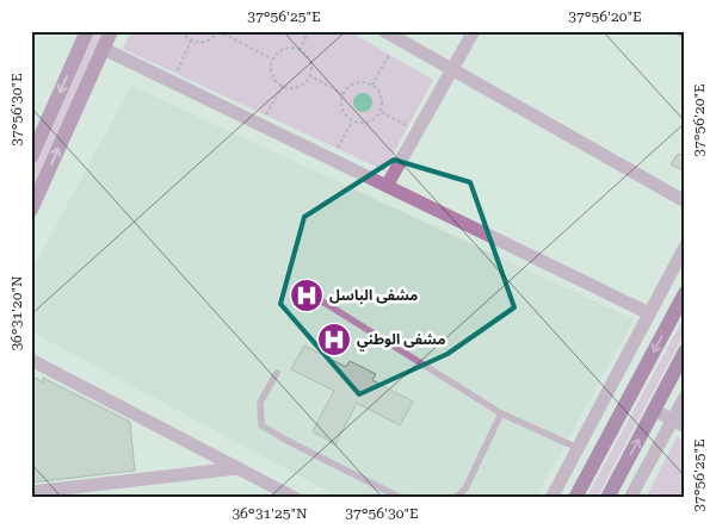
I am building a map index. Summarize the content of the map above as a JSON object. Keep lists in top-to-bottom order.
{
  "places": {
    "hospital": ["مشفى الباسل", "مشفى الوطني"]
  },
  "coordinates": [
    "37°56'25\"E",
    "37°56'20\"E",
    "37°56'30\"E",
    "36°31'20\"N",
    "36°31'25\"N"
  ]
}
